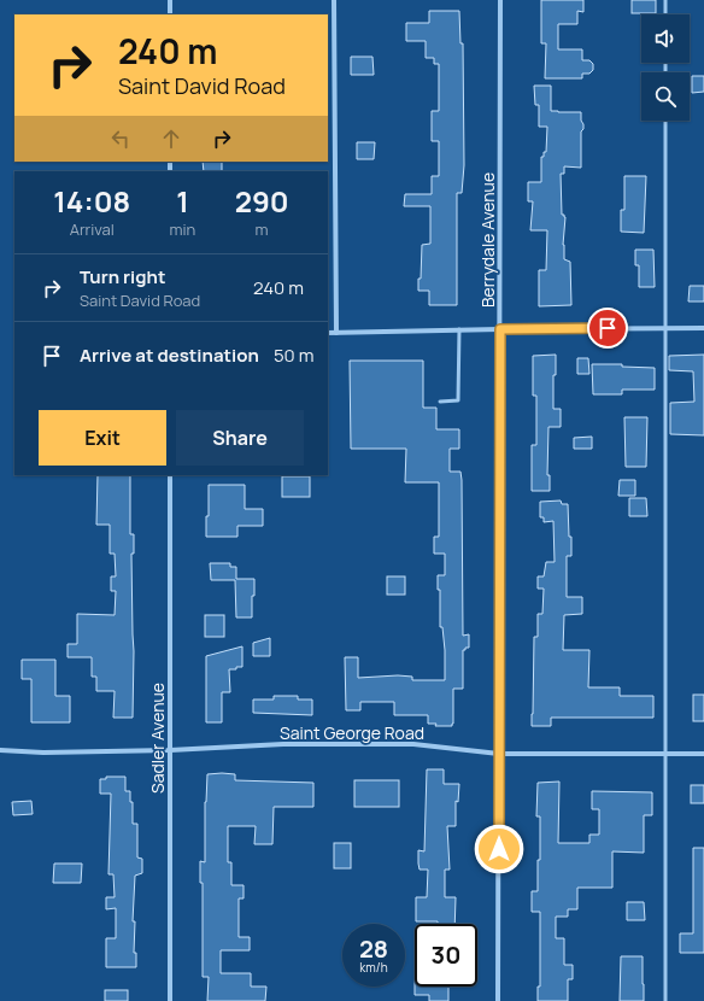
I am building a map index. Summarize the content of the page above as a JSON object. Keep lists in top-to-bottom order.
{
  "streets": {
    "street": ["Berrydale Avenue", "Saint George Road", "Sadler Avenue"]
  },
  "crossings": [
    ["Berrydale Avenue", "Saint George Road"],
    ["Saint George Road", "Sadler Avenue"]
  ],
  "page": {
    "turn": ["240 m", "Saint David Road"],
    "eta": [
      "14:08",
      "Arrival",
      "1",
      "min",
      "290",
      "m"
    ],
    "list": [
      {
        "name": "Turn right",
        "note": "Saint David Road",
        "value": "240 m"
      },
      {
        "name": "Arrive at destination",
        "value": "50 m"
      }
    ],
    "buttons": ["Exit", "Share"],
    "speed": "28 km/h",
    "limit": "30"
  }
}
